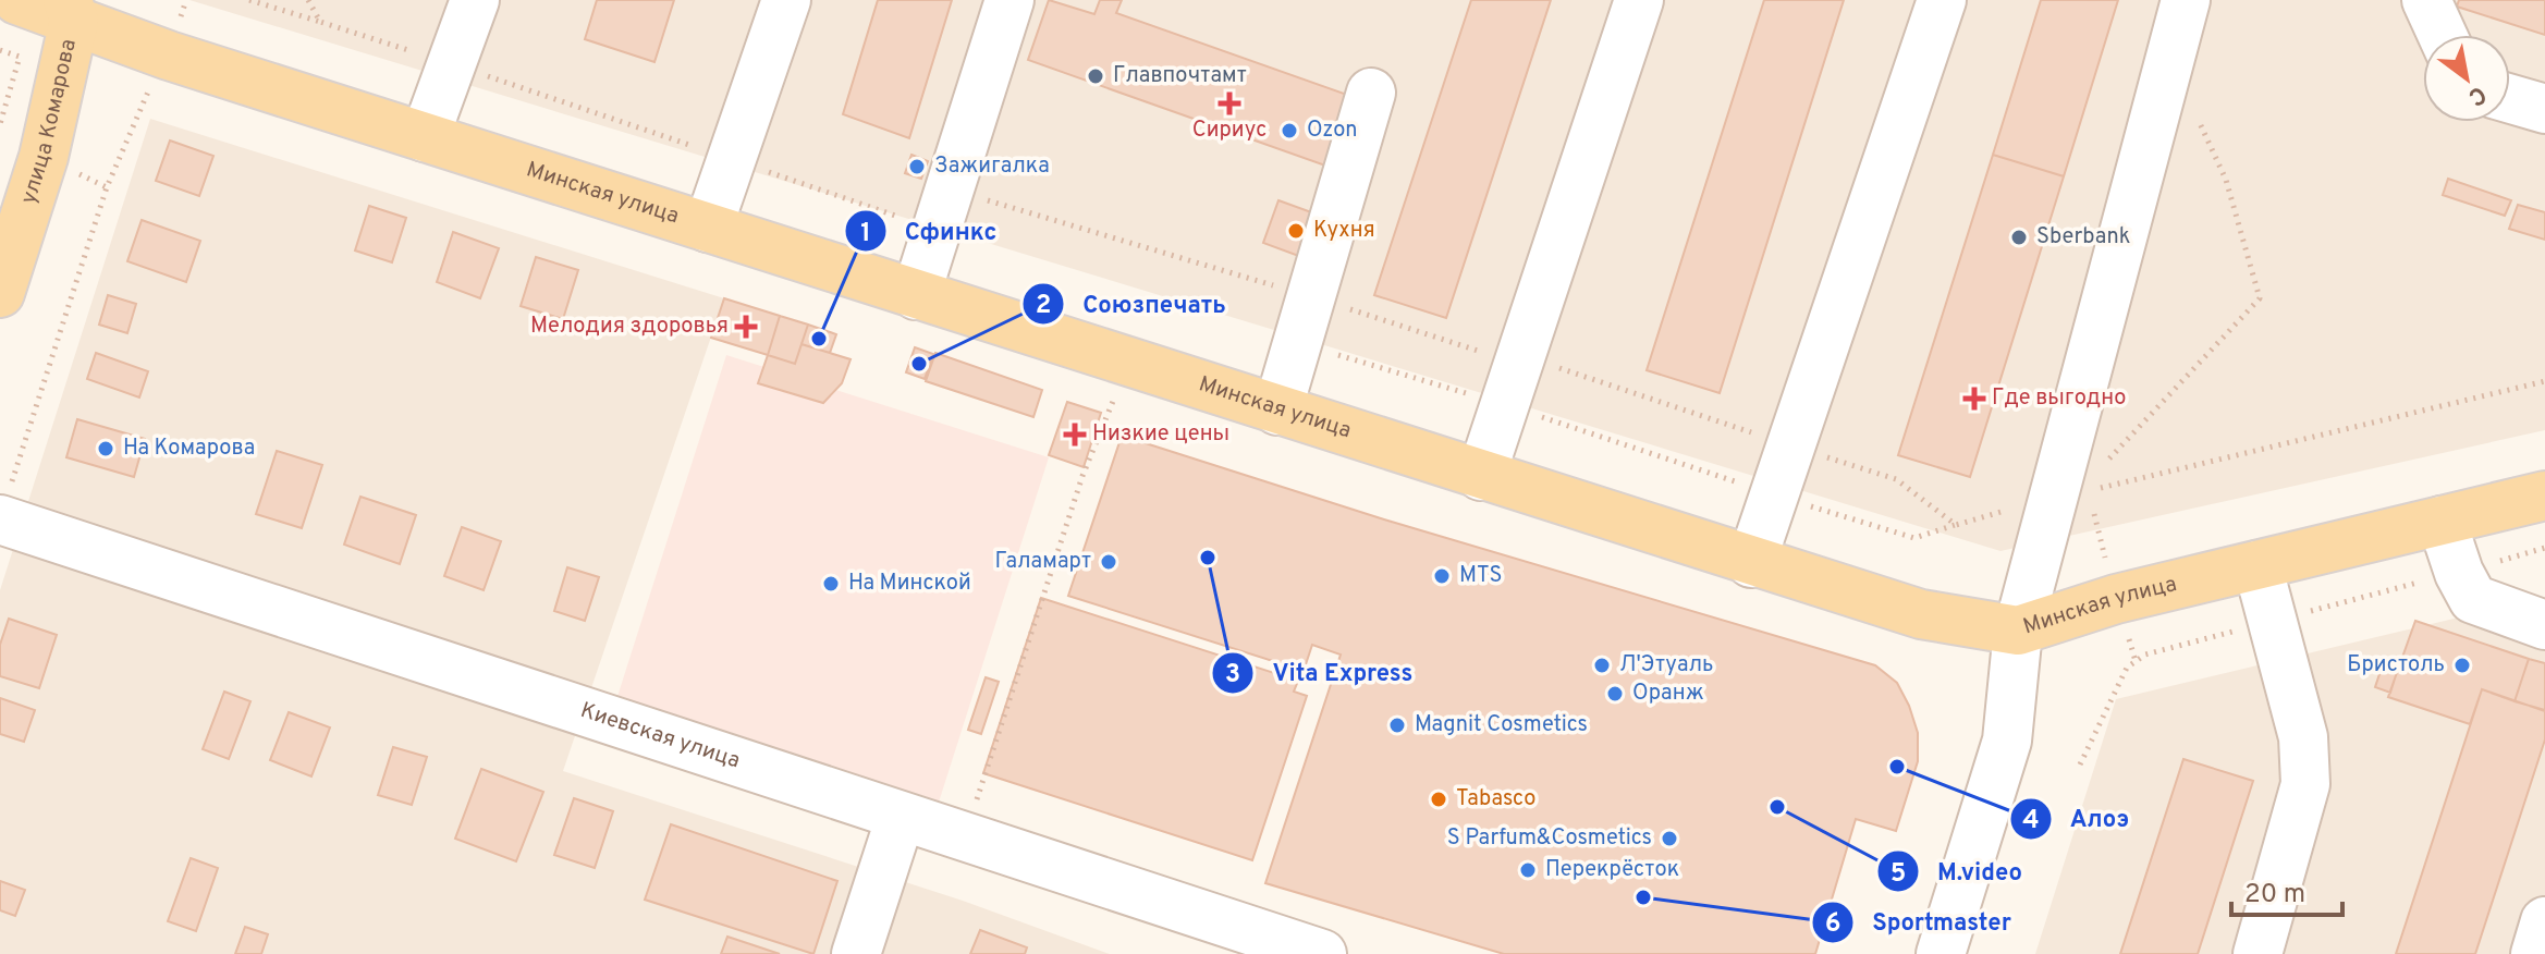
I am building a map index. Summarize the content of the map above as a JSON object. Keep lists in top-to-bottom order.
{
  "streets": {
    "main road": ["улица Комарова", "Минская улица"],
    "street": ["Киевская улица"]
  },
  "crossings": [
    ["улица Комарова", "Минская улица"]
  ],
  "places": {
    "other": [
      "Главпочтамт",
      "Ozon",
      "Зажигалка",
      "Кухня",
      "Sberbank",
      "Сфинкс",
      "Союзпечать",
      "На Комарова",
      "Vita Express",
      "Галамарт",
      "MTS",
      "На Минской",
      "Л'Этуаль",
      "Бристоль",
      "Оранж",
      "Magnit Cosmetics",
      "Алоэ",
      "Tabasco",
      "M.video",
      "S Parfum&Cosmetics",
      "Перекрёсток",
      "Sportmaster"
    ],
    "health": [
      "Сириус",
      "Мелодия здоровья",
      "Где выгодно",
      "Низкие цены"
    ]
  },
  "scale_bar": "20 m",
  "north": "bottom right"
}
